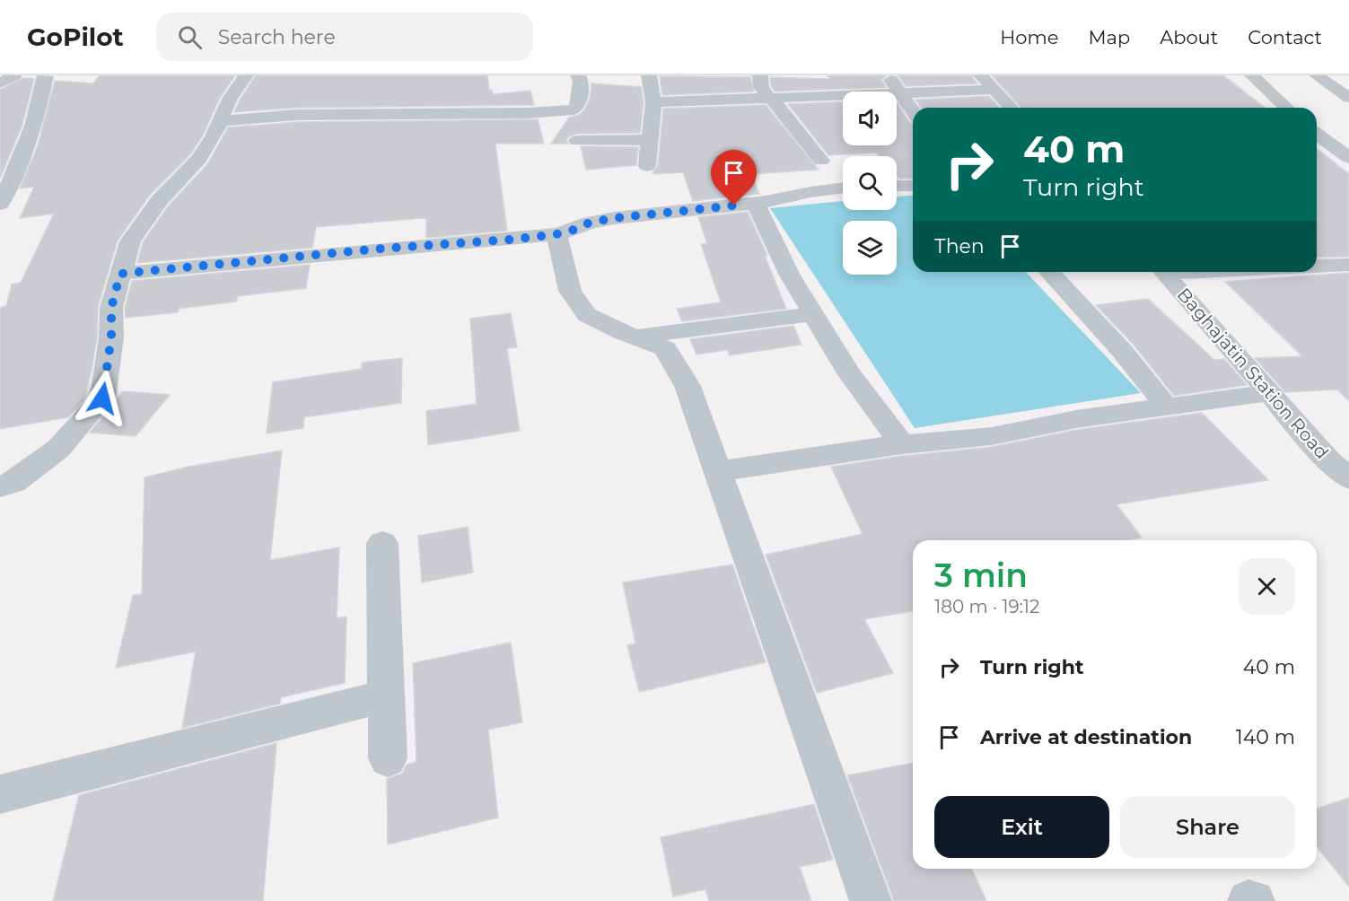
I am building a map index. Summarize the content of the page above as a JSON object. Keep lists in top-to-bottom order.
{
  "streets": {
    "street": ["Baghajatin Station Road"]
  },
  "page": {
    "header": "GoPilot",
    "search": "Search here",
    "nav": [
      "Home",
      "Map",
      "About",
      "Contact"
    ],
    "turn": ["40 m", "Turn right"],
    "then": "Then",
    "heading": ["3 min", "180 m · 19:12"],
    "list": [
      {
        "name": "Turn right",
        "value": "40 m"
      },
      {
        "name": "Arrive at destination",
        "value": "140 m"
      }
    ],
    "buttons": ["Exit", "Share"]
  }
}
